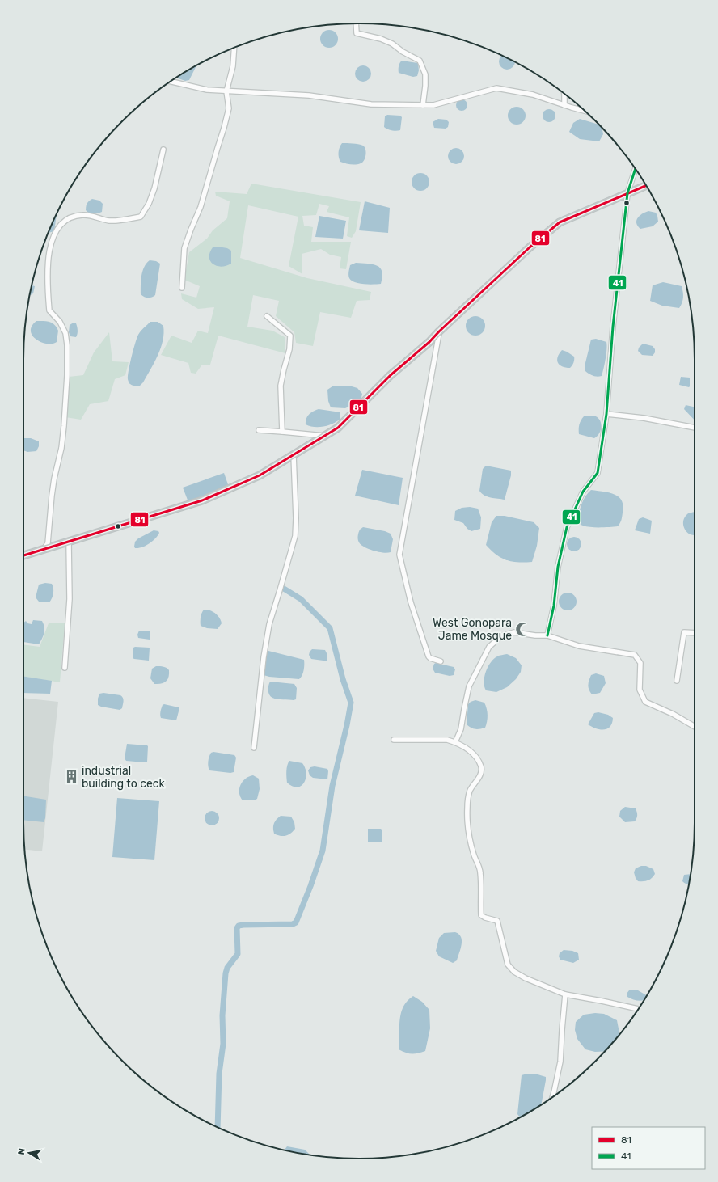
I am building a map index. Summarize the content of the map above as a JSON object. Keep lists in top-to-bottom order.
{
  "places": {
    "mosque": ["West Gonopara Jame Mosque"],
    "building": ["industrial building to ceck"]
  },
  "lines": ["transit line 41", "transit line 81"],
  "legend": ["81", "41"],
  "north": "left"
}
